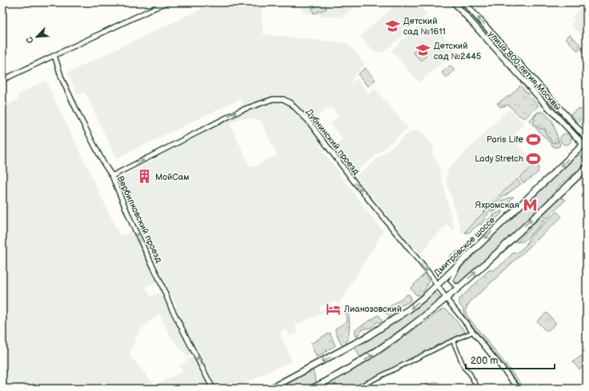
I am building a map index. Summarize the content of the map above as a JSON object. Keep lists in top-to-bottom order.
{
  "streets": {
    "main road": ["улица 800-летия Москвы", "Дмитровское шоссе"],
    "street": ["Дубнинский проезд", "Вербилковский проезд"]
  },
  "crossings": [
    ["улица 800-летия Москвы", "Дмитровское шоссе"],
    ["Дубнинский проезд", "Вербилковский проезд"],
    ["Дубнинский проезд", "Дмитровское шоссе"]
  ],
  "one_way": ["Вербилковский проезд"],
  "places": {
    "school or university": ["Детский сад №1611", "Детский сад №2445"],
    "sports": ["Paris Life", "Lady Stretch"],
    "building": ["МойСам"],
    "metro station": ["Яхромская"],
    "hotel": ["Лианозовский"]
  },
  "scale_bar": "200 m",
  "north": "bottom left"
}
